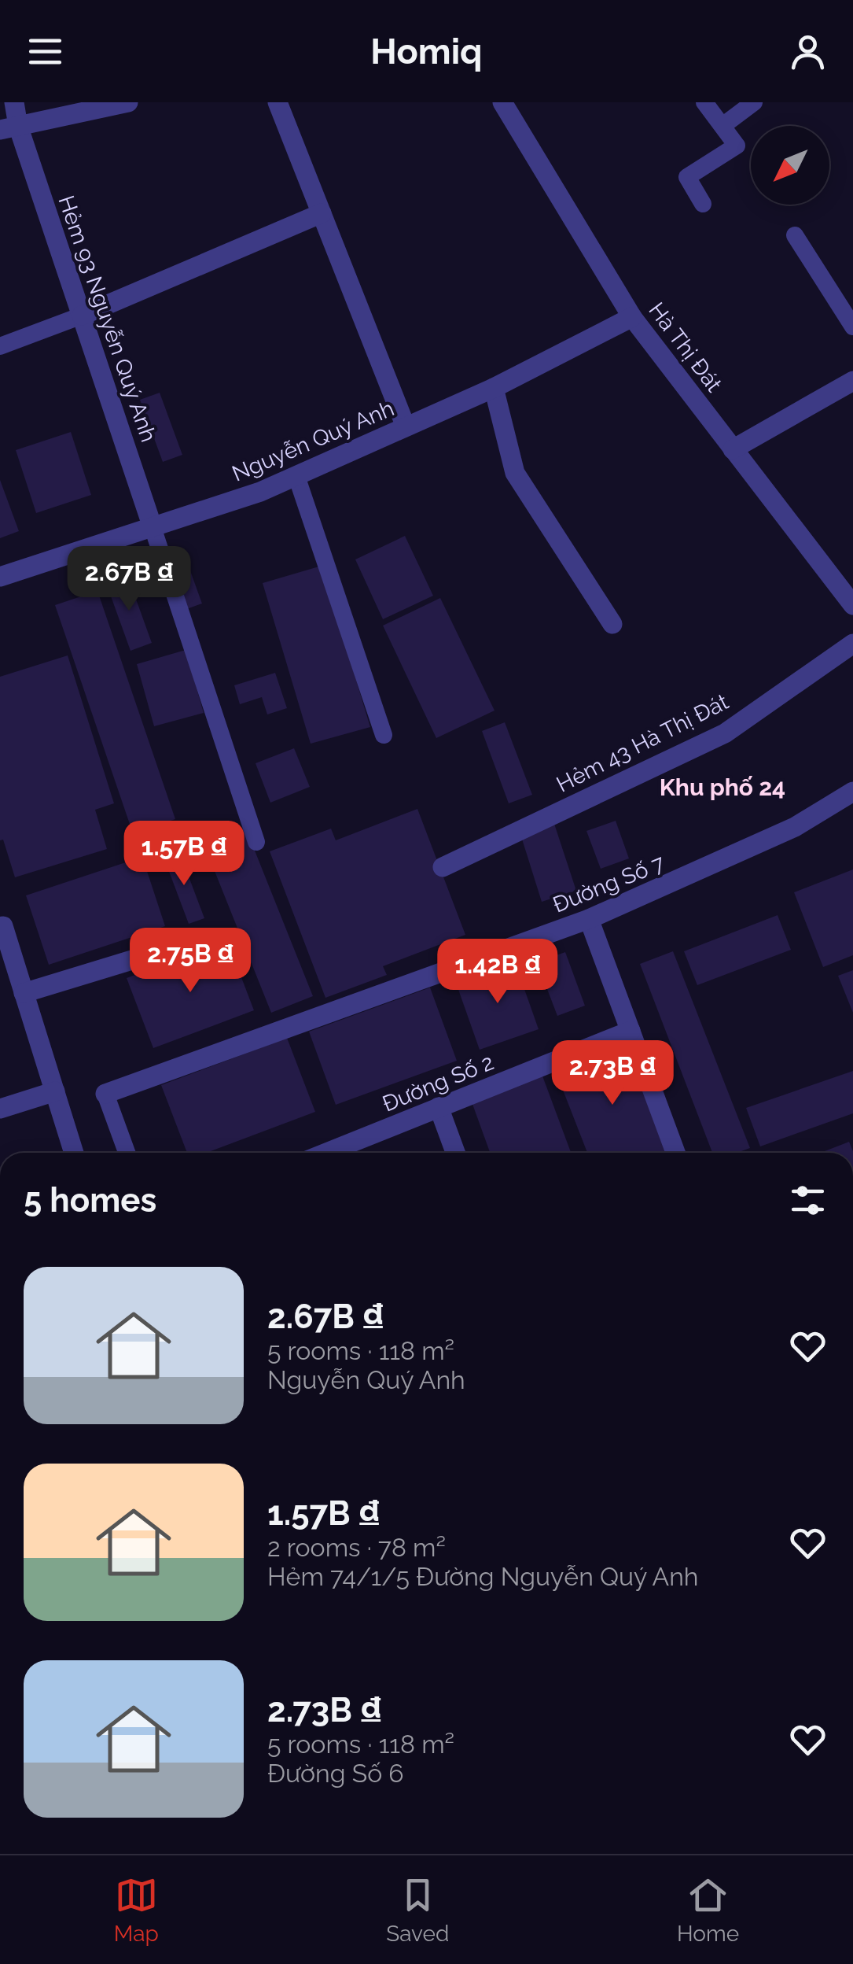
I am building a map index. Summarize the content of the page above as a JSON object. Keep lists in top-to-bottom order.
{
  "streets": {
    "street": [
      "Hẻm 93 Nguyễn Quý Anh",
      "Hà Thị Đát",
      "Nguyễn Quý Anh",
      "Hẻm 43 Hà Thị Đát",
      "Đường Số 7",
      "Đường Số 2"
    ]
  },
  "crossings": [
    ["Hẻm 93 Nguyễn Quý Anh", "Nguyễn Quý Anh"],
    ["Hà Thị Đát", "Nguyễn Quý Anh"]
  ],
  "districts": ["Khu phố 24"],
  "north": "bottom left",
  "page": {
    "header": "Homiq",
    "price": [
      "2.67B ₫",
      "1.57B ₫",
      "2.75B ₫",
      "1.42B ₫",
      "2.73B ₫"
    ],
    "heading": "5 homes",
    "list": [
      {
        "name": "2.67B ₫",
        "note": "5 rooms · 118 m² · Nguyễn Quý Anh"
      },
      {
        "name": "1.57B ₫",
        "note": "2 rooms · 78 m² · Hẻm 74/1/5 Đường Nguyễn Quý Anh"
      },
      {
        "name": "2.73B ₫",
        "note": "5 rooms · 118 m² · Đường Số 6"
      }
    ],
    "tabs": ["Map", "Saved", "Home"]
  }
}
